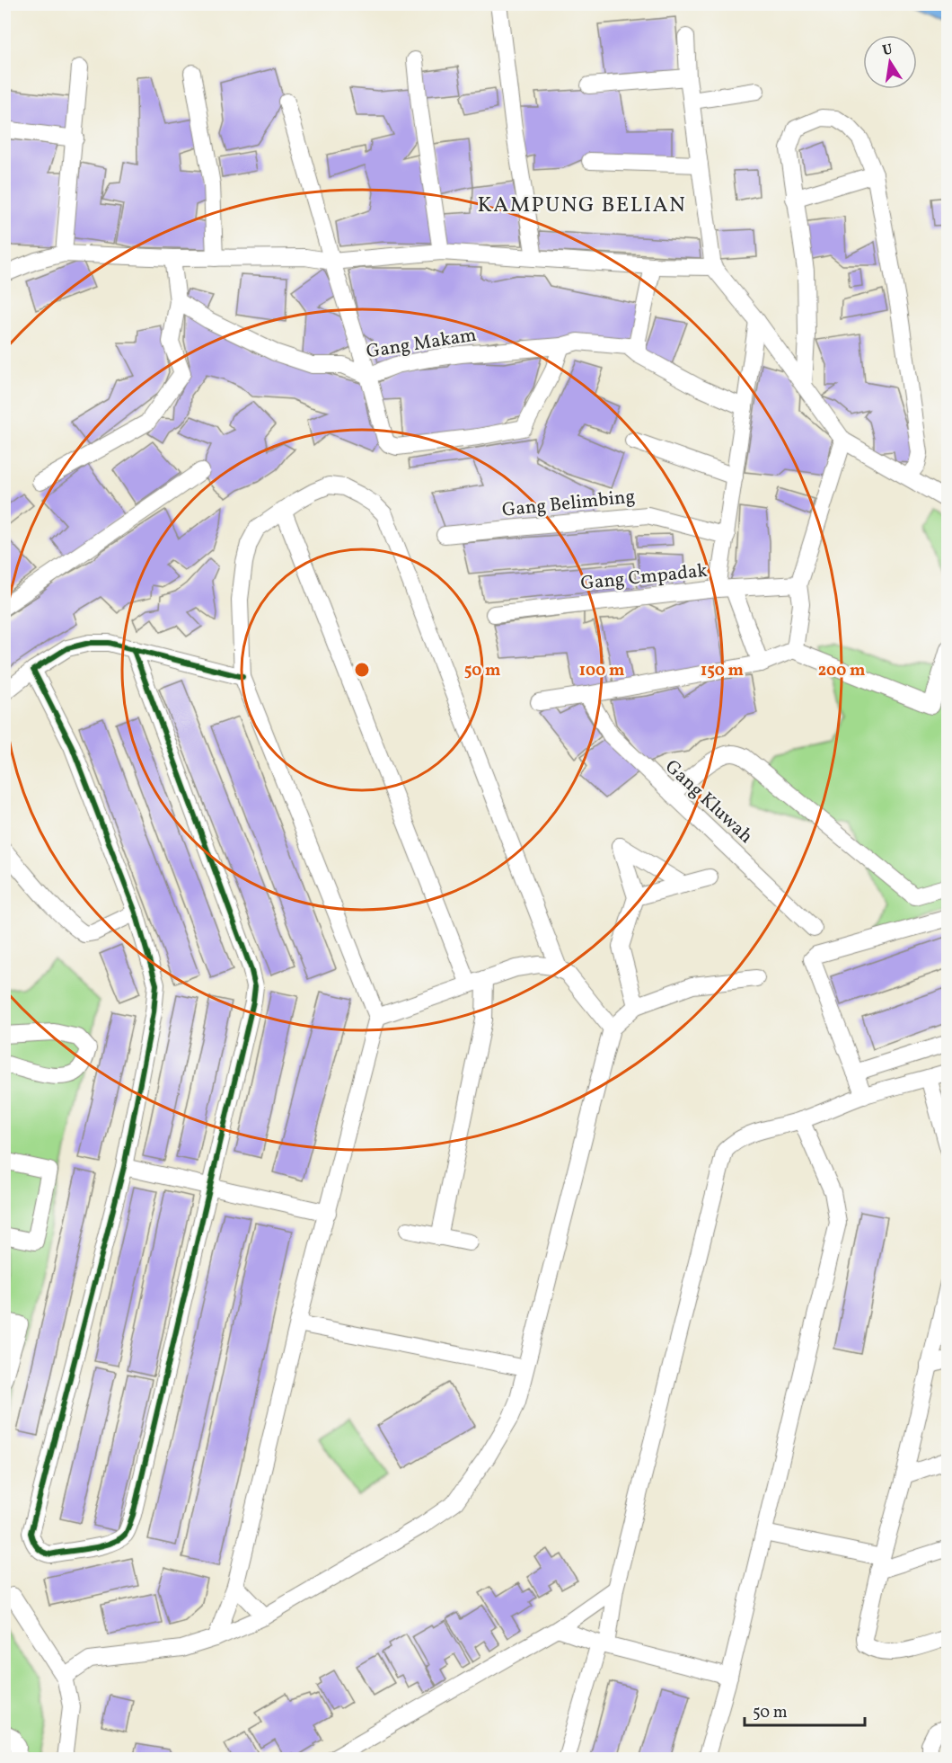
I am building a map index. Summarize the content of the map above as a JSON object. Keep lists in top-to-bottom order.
{
  "streets": {
    "street": [
      "Gang Makam",
      "Gang Belimbing",
      "Gang Cmpadak",
      "Gang Kluwah"
    ]
  },
  "districts": ["KAMPUNG BELIAN"],
  "scale_bar": "50 m",
  "north": "top",
  "rings": [
    "50 m",
    "100 m",
    "150 m",
    "200 m"
  ]
}
